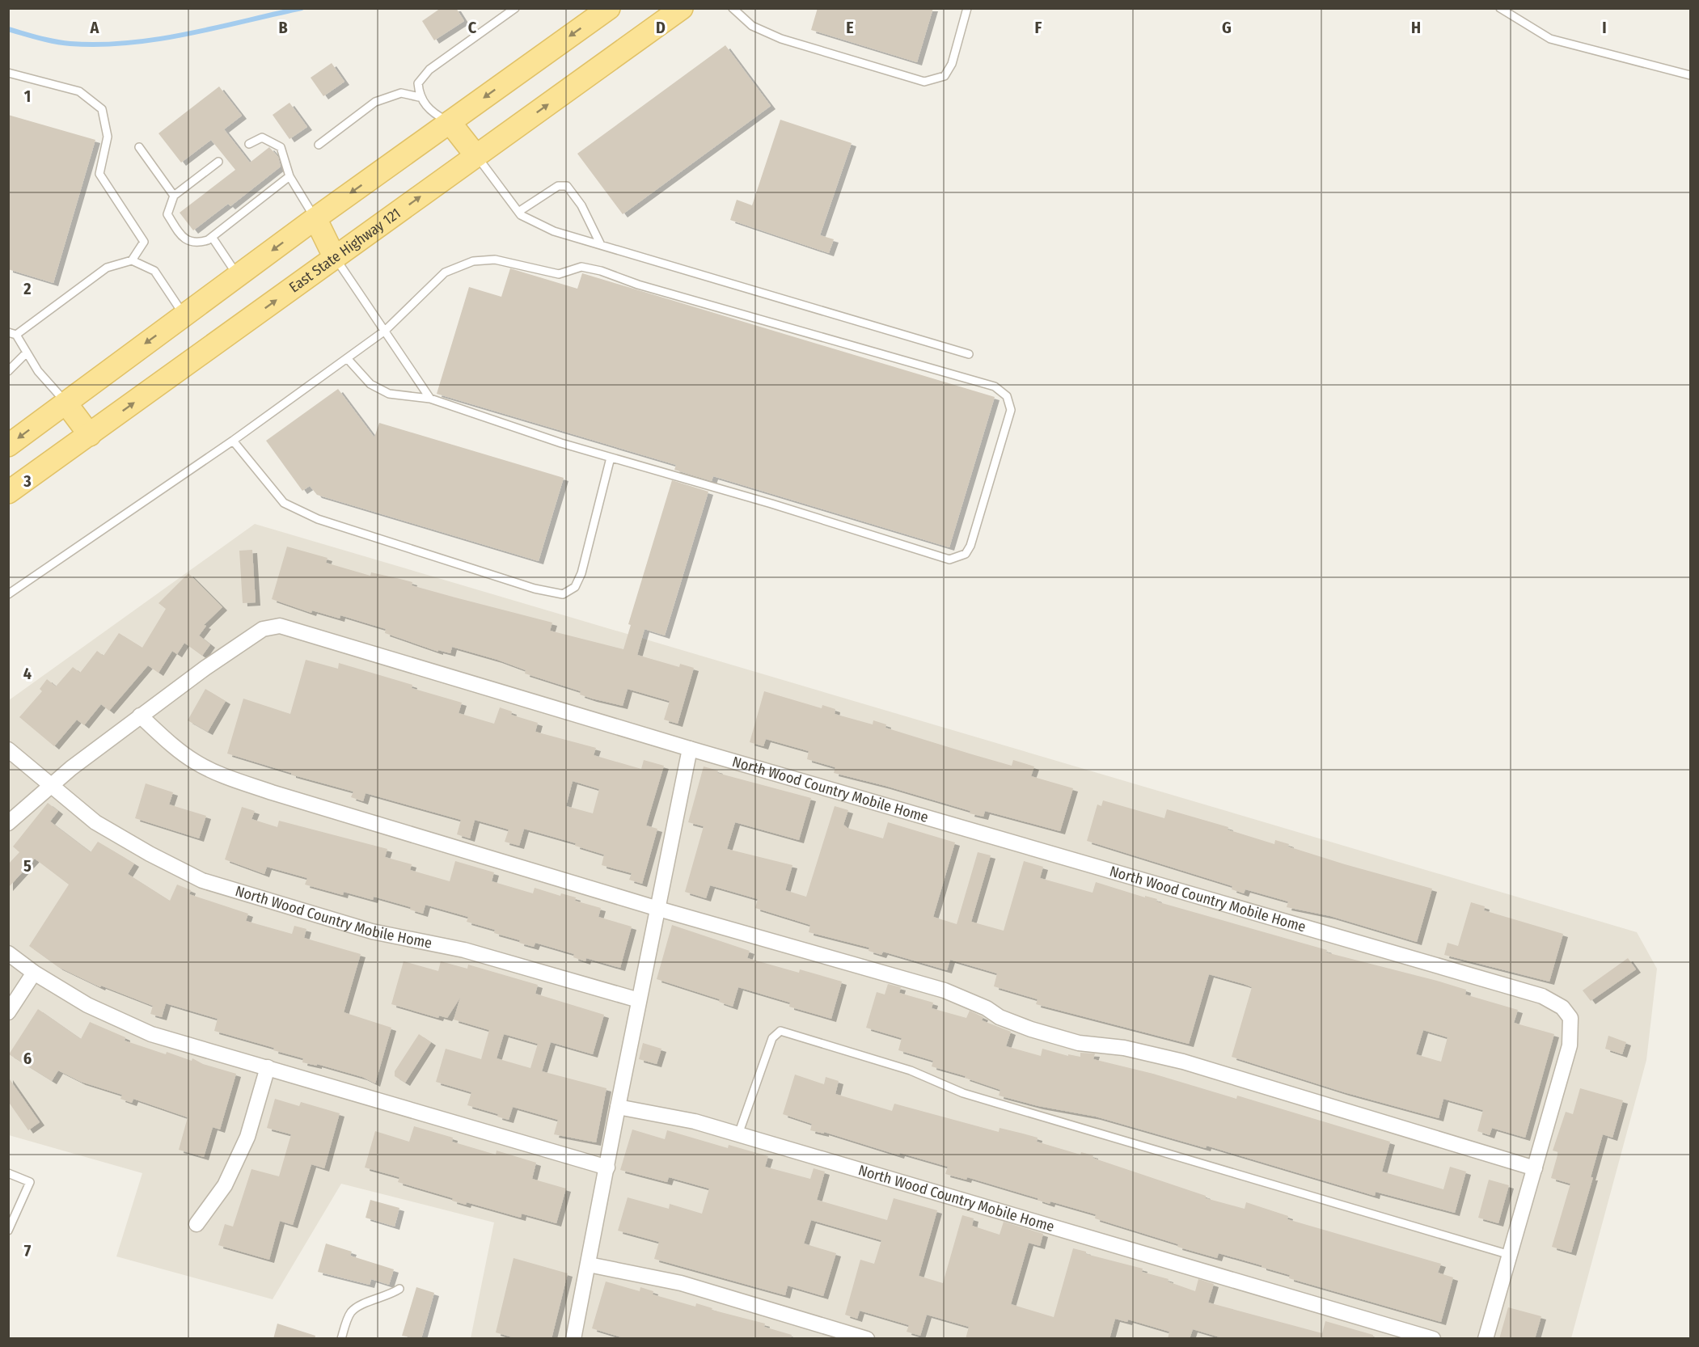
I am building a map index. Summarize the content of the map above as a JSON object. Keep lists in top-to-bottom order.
{
  "streets": {
    "main road": ["East State Highway 121"],
    "street": ["North Wood Country Mobile Home"]
  },
  "grid": {
    "columns": [
      "A",
      "B",
      "C",
      "D",
      "E",
      "F",
      "G",
      "H",
      "I"
    ],
    "rows": [
      "1",
      "2",
      "3",
      "4",
      "5",
      "6",
      "7"
    ]
  }
}
